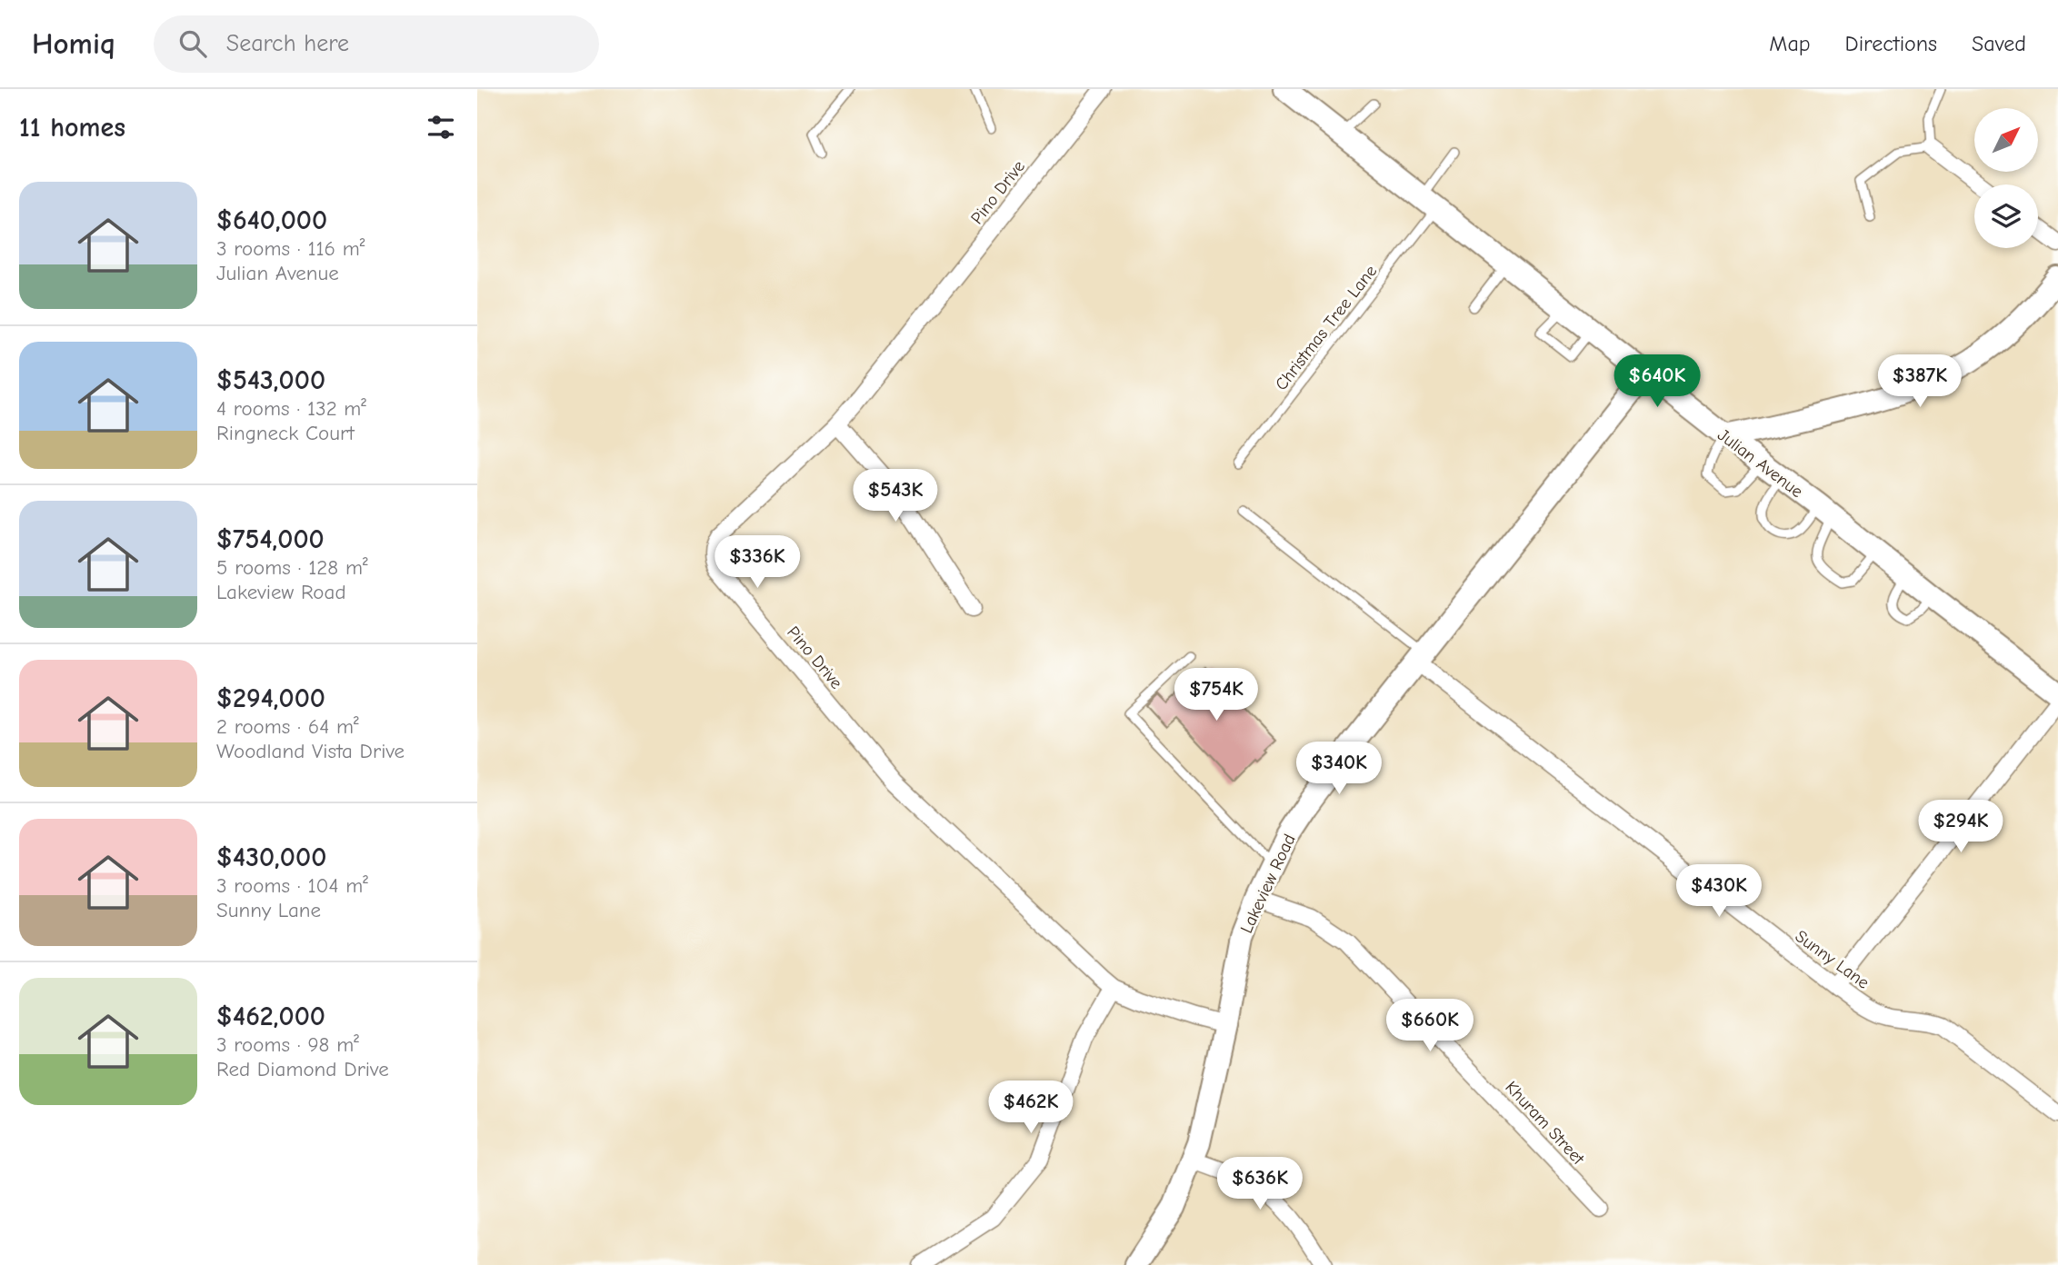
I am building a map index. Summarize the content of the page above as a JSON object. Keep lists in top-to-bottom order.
{
  "streets": {
    "street": [
      "Pino Drive",
      "Julian Avenue",
      "Lakeview Road",
      "Sunny Lane",
      "Khuram Street"
    ],
    "lane": ["Christmas Tree Lane"]
  },
  "crossings": [
    ["Pino Drive", "Lakeview Road"],
    ["Christmas Tree Lane", "Julian Avenue"],
    ["Julian Avenue", "Lakeview Road"],
    ["Lakeview Road", "Sunny Lane"],
    ["Lakeview Road", "Khuram Street"]
  ],
  "north": "top right",
  "page": {
    "header": "Homiq",
    "search": "Search here",
    "nav": ["Map", "Directions", "Saved"],
    "heading": "11 homes",
    "list": [
      {
        "name": "$640,000",
        "note": "3 rooms · 116 m² · Julian Avenue"
      },
      {
        "name": "$543,000",
        "note": "4 rooms · 132 m² · Ringneck Court"
      },
      {
        "name": "$754,000",
        "note": "5 rooms · 128 m² · Lakeview Road"
      },
      {
        "name": "$294,000",
        "note": "2 rooms · 64 m² · Woodland Vista Drive"
      },
      {
        "name": "$430,000",
        "note": "3 rooms · 104 m² · Sunny Lane"
      },
      {
        "name": "$462,000",
        "note": "3 rooms · 98 m² · Red Diamond Drive"
      }
    ],
    "price": [
      "$640K",
      "$387K",
      "$543K",
      "$336K",
      "$754K",
      "$340K",
      "$294K",
      "$430K",
      "$660K",
      "$462K",
      "$636K"
    ]
  }
}
